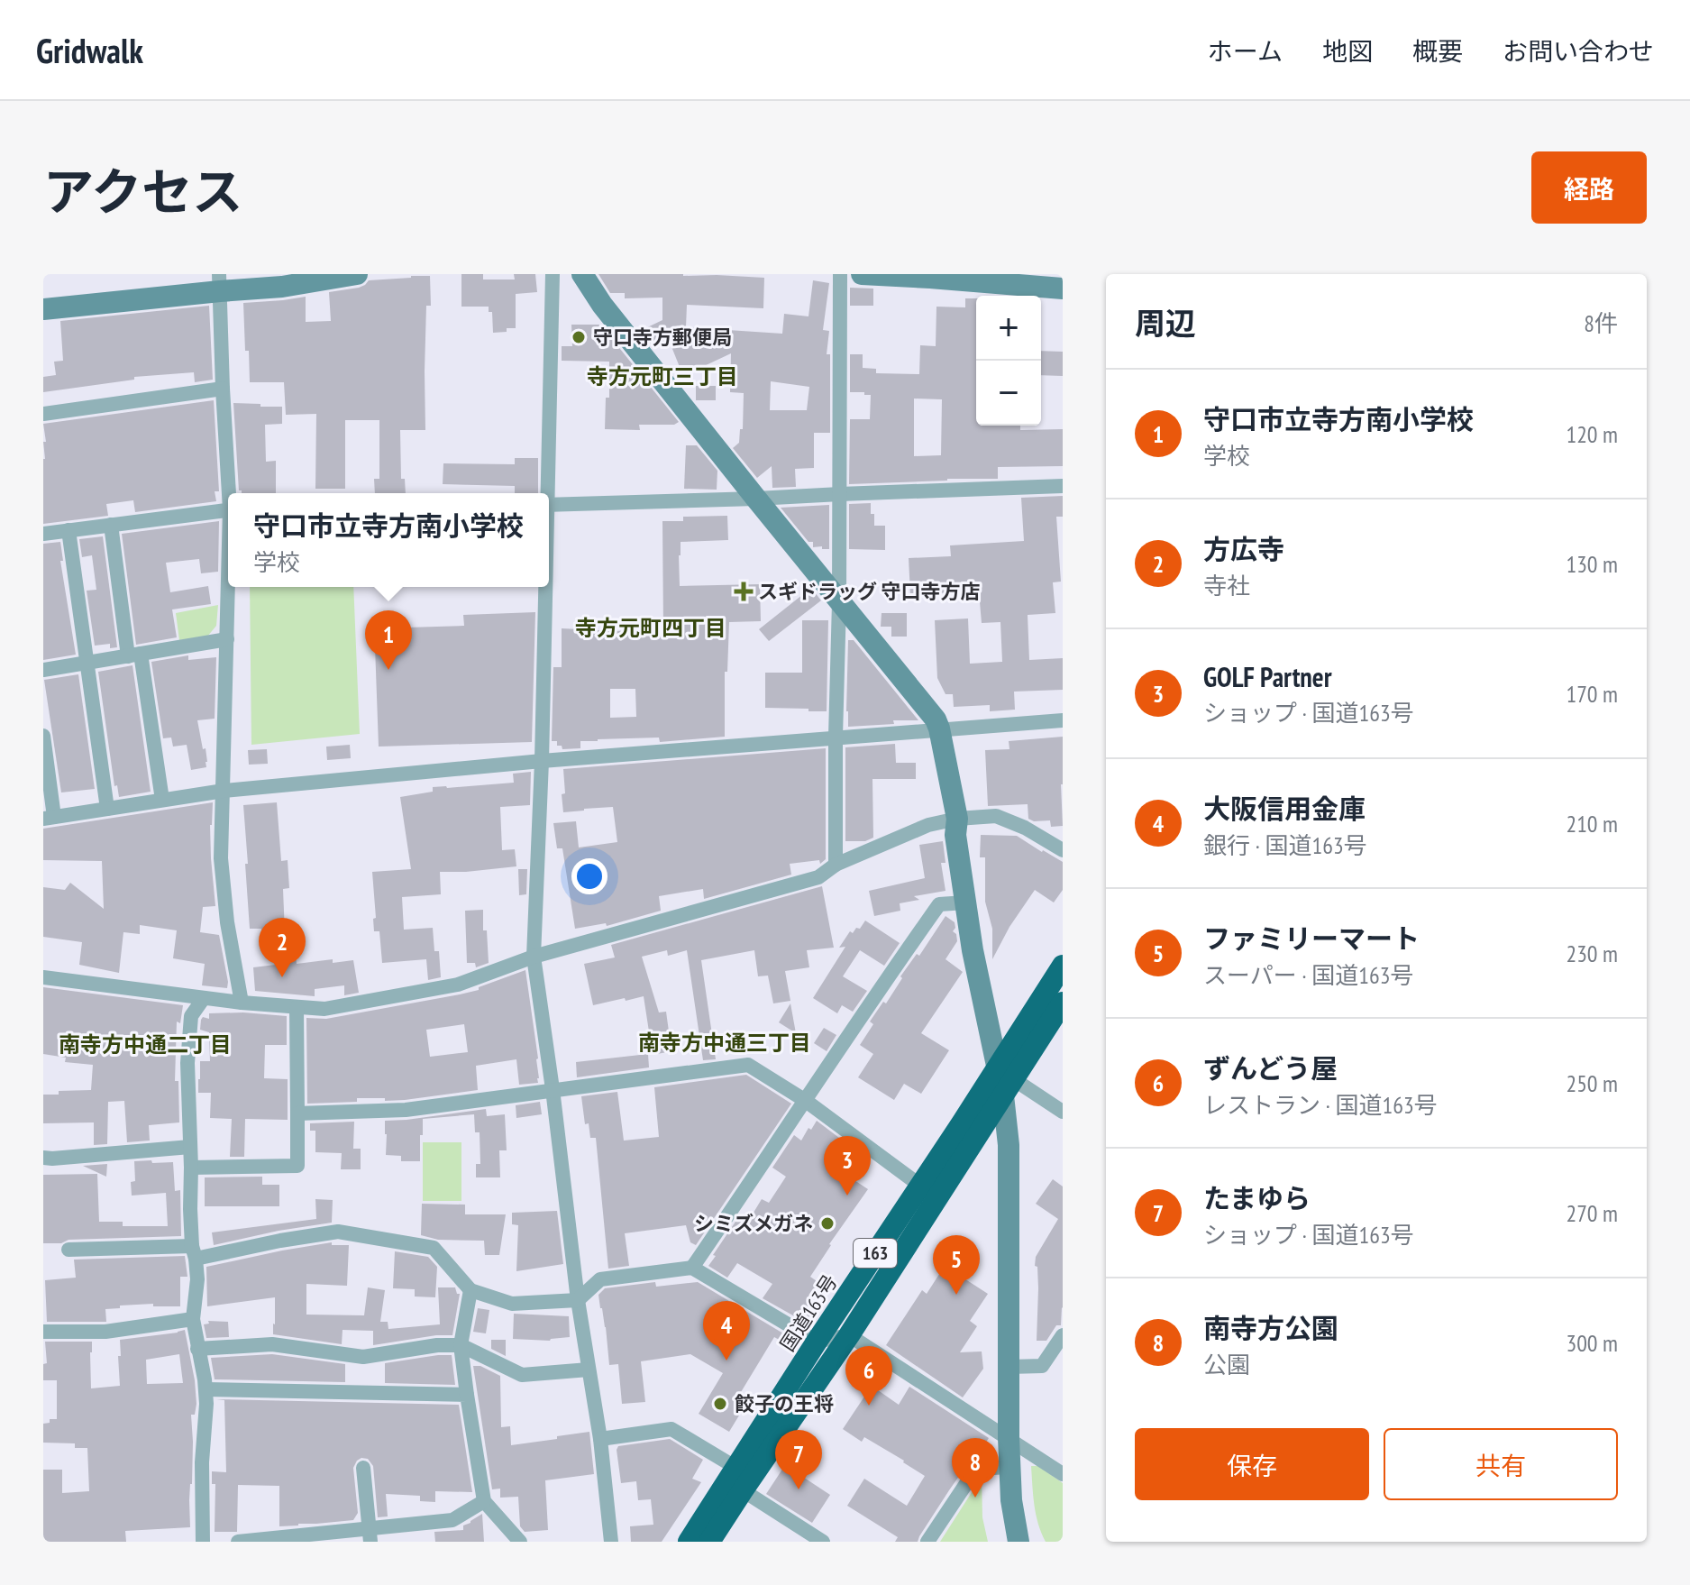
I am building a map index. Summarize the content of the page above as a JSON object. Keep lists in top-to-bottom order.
{
  "streets": {
    "highway": ["163", "国道163号"]
  },
  "districts": [
    "寺方元町三丁目",
    "寺方元町四丁目",
    "南寺方中通三丁目",
    "南寺方中通二丁目"
  ],
  "places": {
    "other": ["守口寺方郵便局", "シミズメガネ", "餃子の王将"],
    "health": ["スギドラッグ 守口寺方店"]
  },
  "page": {
    "header": "Gridwalk",
    "nav": [
      "ホーム",
      "地図",
      "概要",
      "お問い合わせ"
    ],
    "title": "アクセス",
    "buttons": [
      "経路",
      ["保存", "共有"]
    ],
    "heading": ["周辺", "8件"],
    "map_buttons": ["+", "−"],
    "list": [
      {
        "mark": "1",
        "name": "守口市立寺方南小学校",
        "note": "学校",
        "value": "120 m"
      },
      {
        "mark": "2",
        "name": "方広寺",
        "note": "寺社",
        "value": "130 m"
      },
      {
        "mark": "3",
        "name": "GOLF Partner",
        "note": "ショップ · 国道163号",
        "value": "170 m"
      },
      {
        "mark": "4",
        "name": "大阪信用金庫",
        "note": "銀行 · 国道163号",
        "value": "210 m"
      },
      {
        "mark": "5",
        "name": "ファミリーマート",
        "note": "スーパー · 国道163号",
        "value": "230 m"
      },
      {
        "mark": "6",
        "name": "ずんどう屋",
        "note": "レストラン · 国道163号",
        "value": "250 m"
      },
      {
        "mark": "7",
        "name": "たまゆら",
        "note": "ショップ · 国道163号",
        "value": "270 m"
      },
      {
        "mark": "8",
        "name": "南寺方公園",
        "note": "公園",
        "value": "300 m"
      }
    ],
    "popup": ["守口市立寺方南小学校", "学校"],
    "pins": [
      "1",
      "2",
      "3",
      "5",
      "4",
      "6",
      "7",
      "8"
    ]
  }
}
